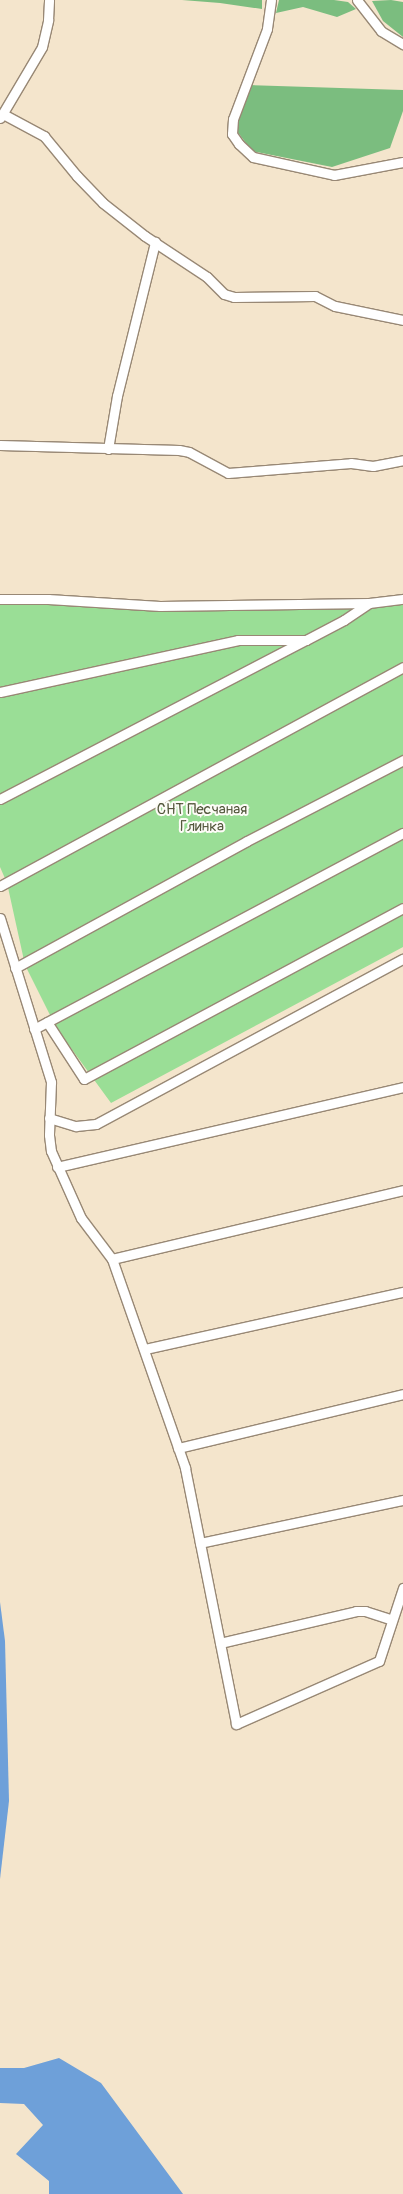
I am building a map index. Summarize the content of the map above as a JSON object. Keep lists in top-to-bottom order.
{
  "parks": ["СНТ Песчаная Глинка"]
}
